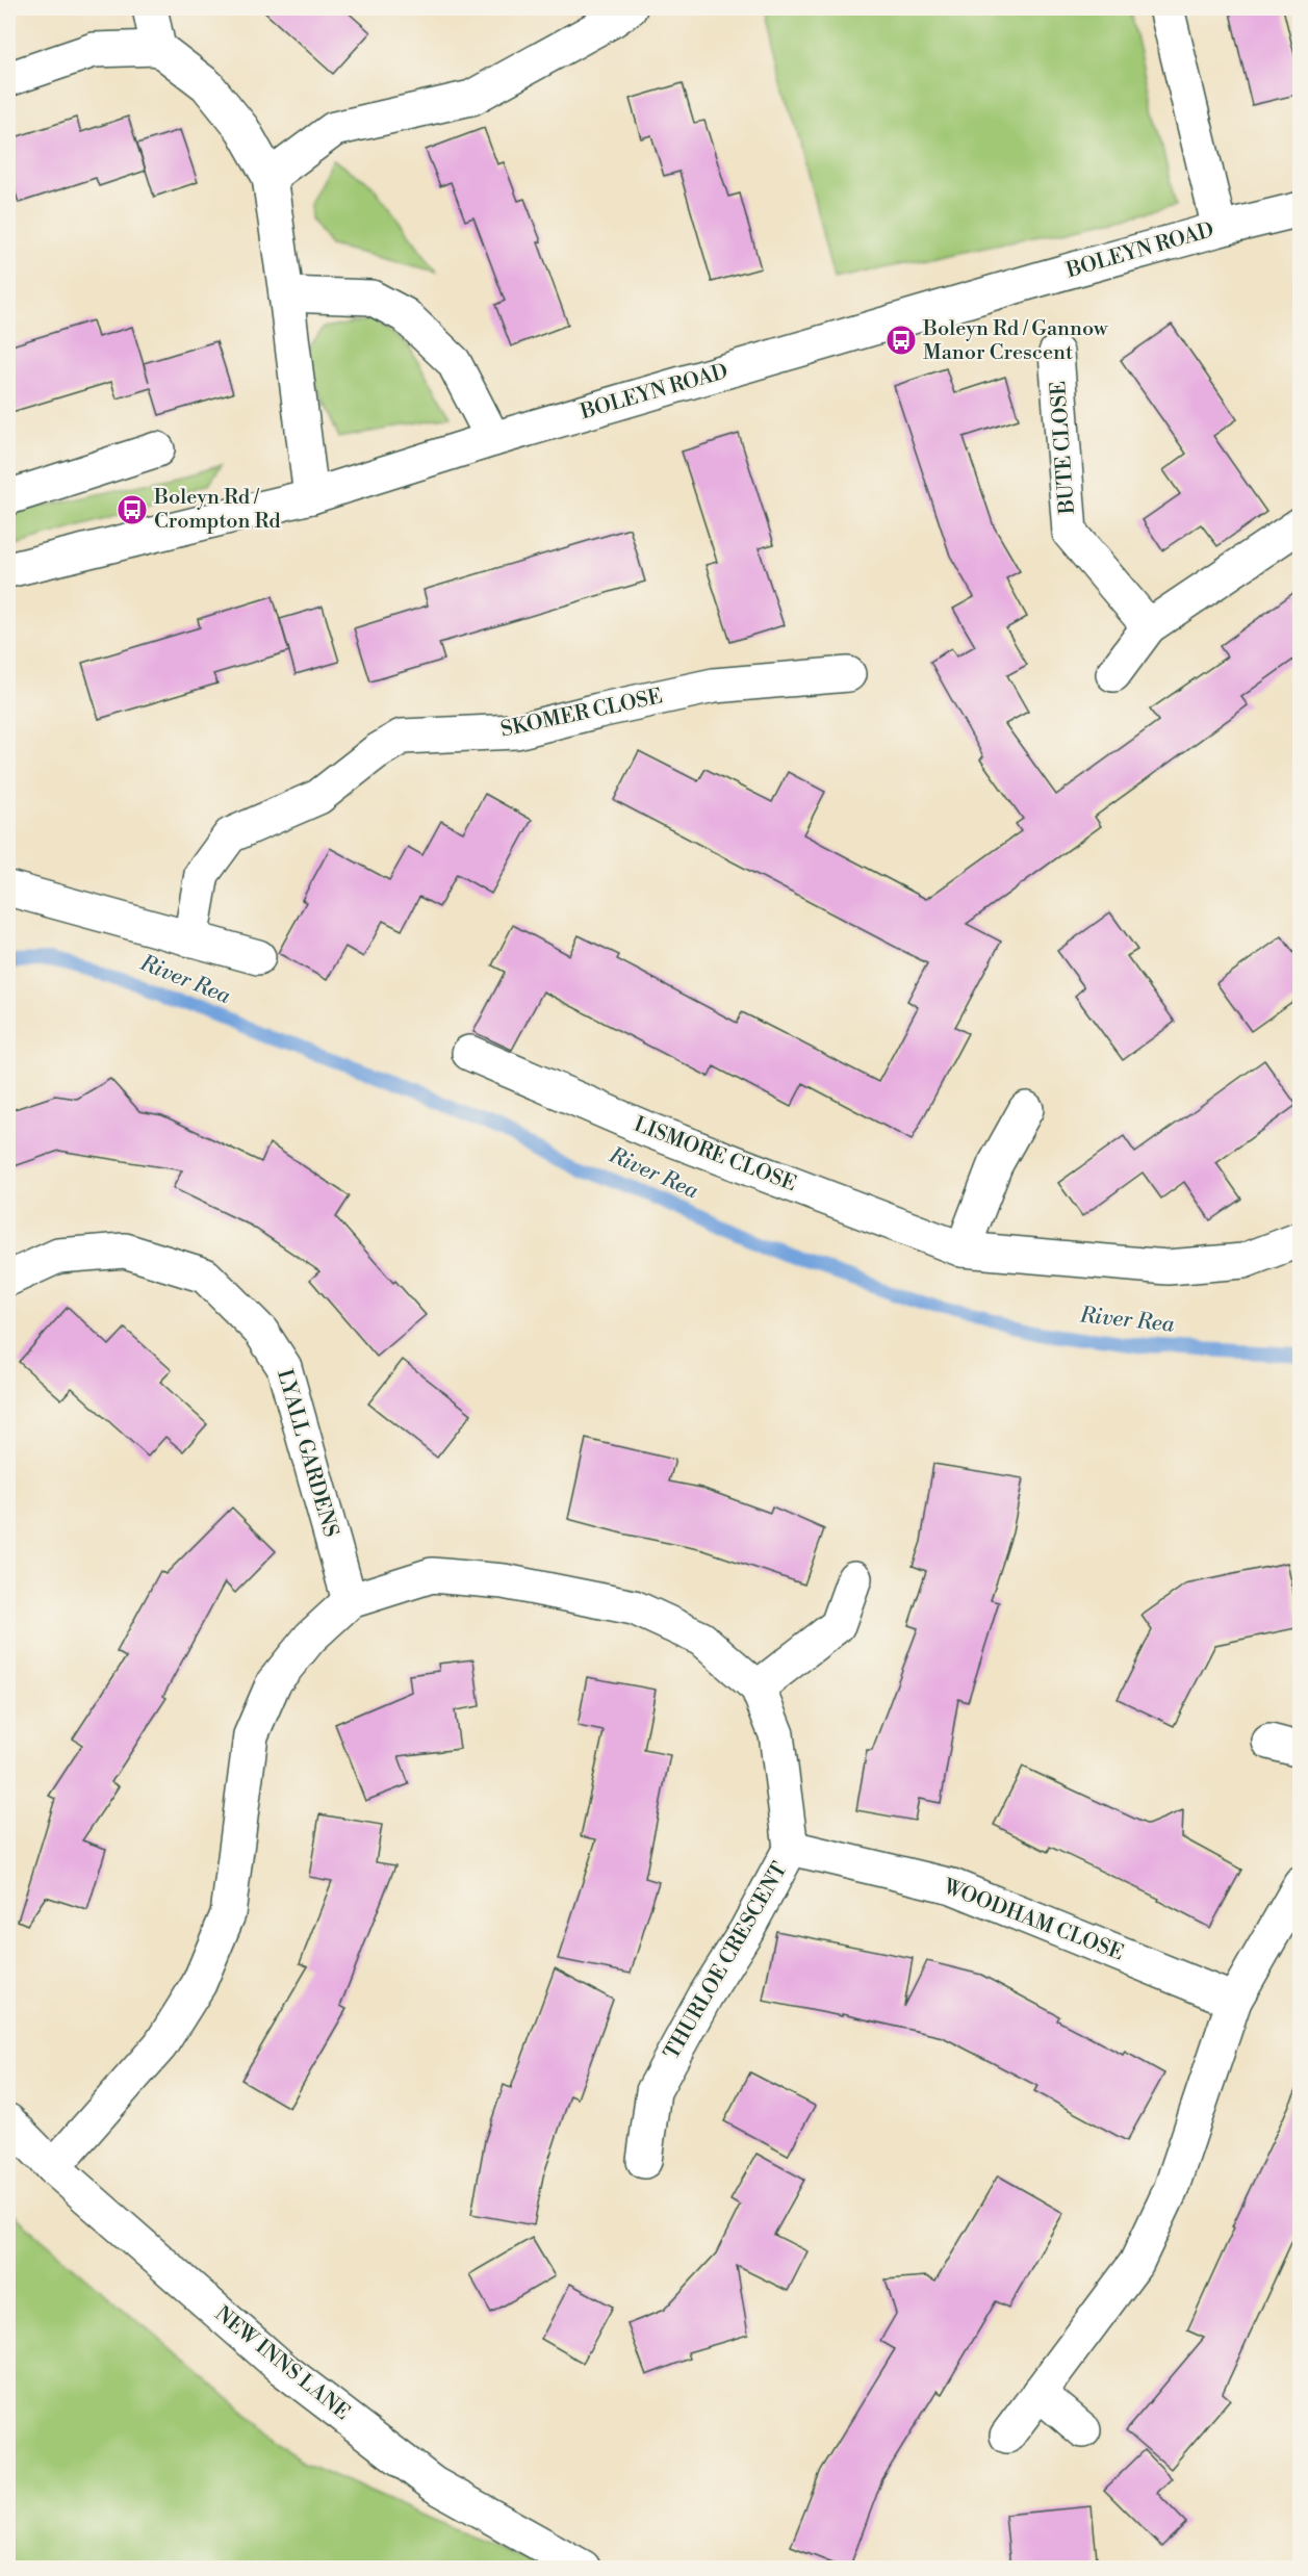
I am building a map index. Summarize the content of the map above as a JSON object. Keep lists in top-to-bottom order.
{
  "streets": {
    "street": [
      "BOLEYN ROAD",
      "BUTE CLOSE",
      "SKOMER CLOSE",
      "LISMORE CLOSE",
      "LYALL GARDENS",
      "WOODHAM CLOSE",
      "THURLOE CRESCENT",
      "NEW INNS LANE"
    ]
  },
  "crossings": [
    ["LYALL GARDENS", "THURLOE CRESCENT"],
    ["WOODHAM CLOSE", "THURLOE CRESCENT"],
    ["THURLOE CRESCENT", "NEW INNS LANE"]
  ],
  "water": ["River Rea"],
  "places": {
    "bus stop": ["Boleyn Rd / Gannow Manor Crescent", "Boleyn Rd / Crompton Rd"]
  }
}
